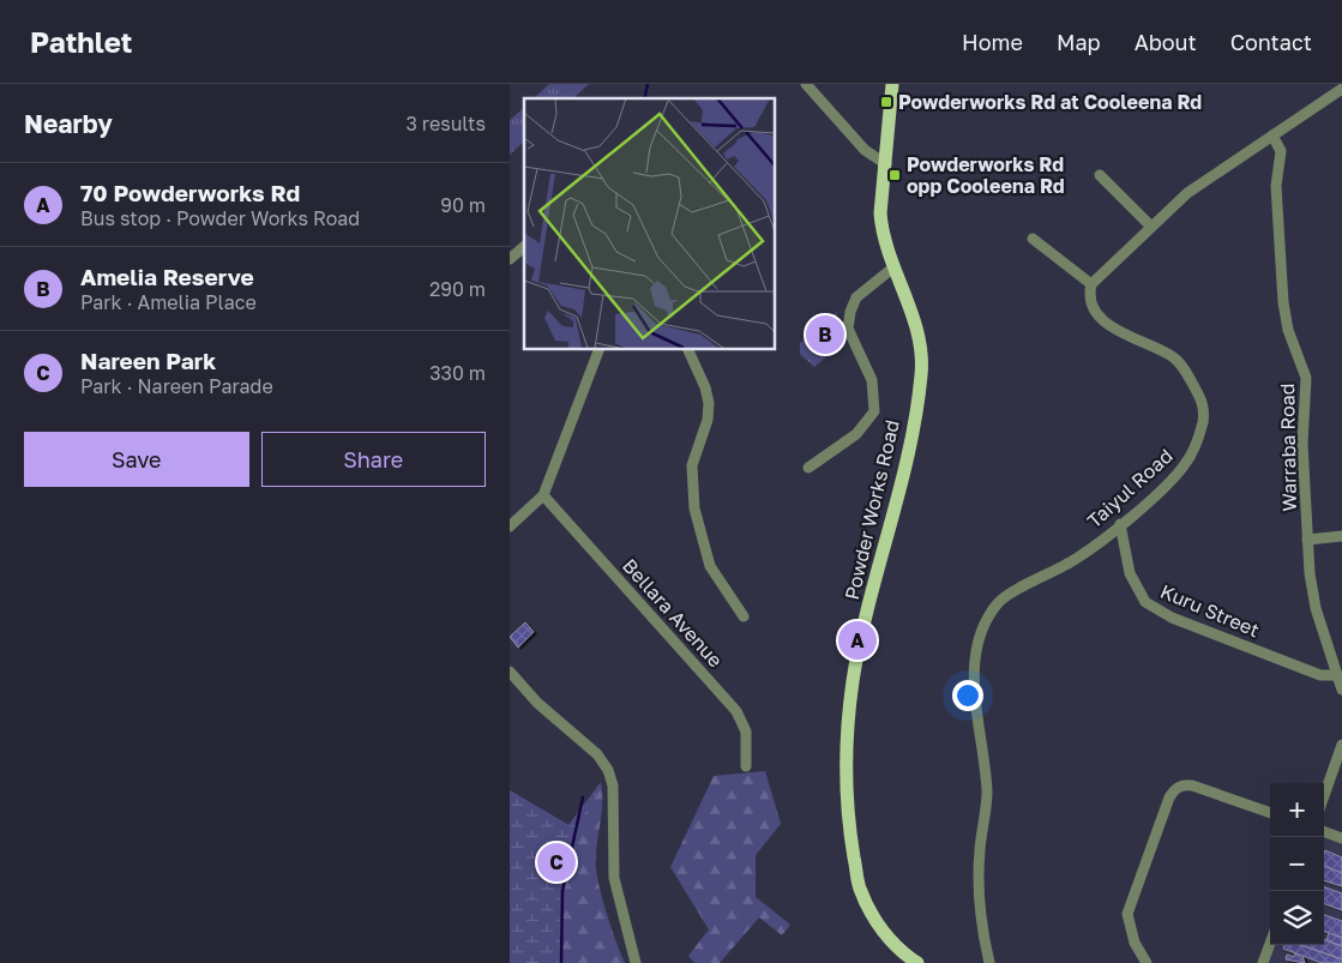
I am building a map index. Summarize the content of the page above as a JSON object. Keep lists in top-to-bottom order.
{
  "streets": {
    "main road": ["Powder Works Road"],
    "street": [
      "Warraba Road",
      "Taiyul Road",
      "Kuru Street",
      "Bellara Avenue"
    ]
  },
  "crossings": [
    ["Warraba Road", "Kuru Street"],
    ["Taiyul Road", "Kuru Street"]
  ],
  "places": {
    "transit": ["Powderworks Rd at Cooleena Rd", "Powderworks Rd opp Cooleena Rd"]
  },
  "page": {
    "header": "Pathlet",
    "nav": [
      "Home",
      "Map",
      "About",
      "Contact"
    ],
    "heading": ["Nearby", "3 results"],
    "list": [
      {
        "mark": "A",
        "name": "70 Powderworks Rd",
        "note": "Bus stop · Powder Works Road",
        "value": "90 m"
      },
      {
        "mark": "B",
        "name": "Amelia Reserve",
        "note": "Park · Amelia Place",
        "value": "290 m"
      },
      {
        "mark": "C",
        "name": "Nareen Park",
        "note": "Park · Nareen Parade",
        "value": "330 m"
      }
    ],
    "pins": ["B", "A", "C"],
    "buttons": ["Save", "Share"],
    "map_buttons": ["+", "−"]
  }
}
